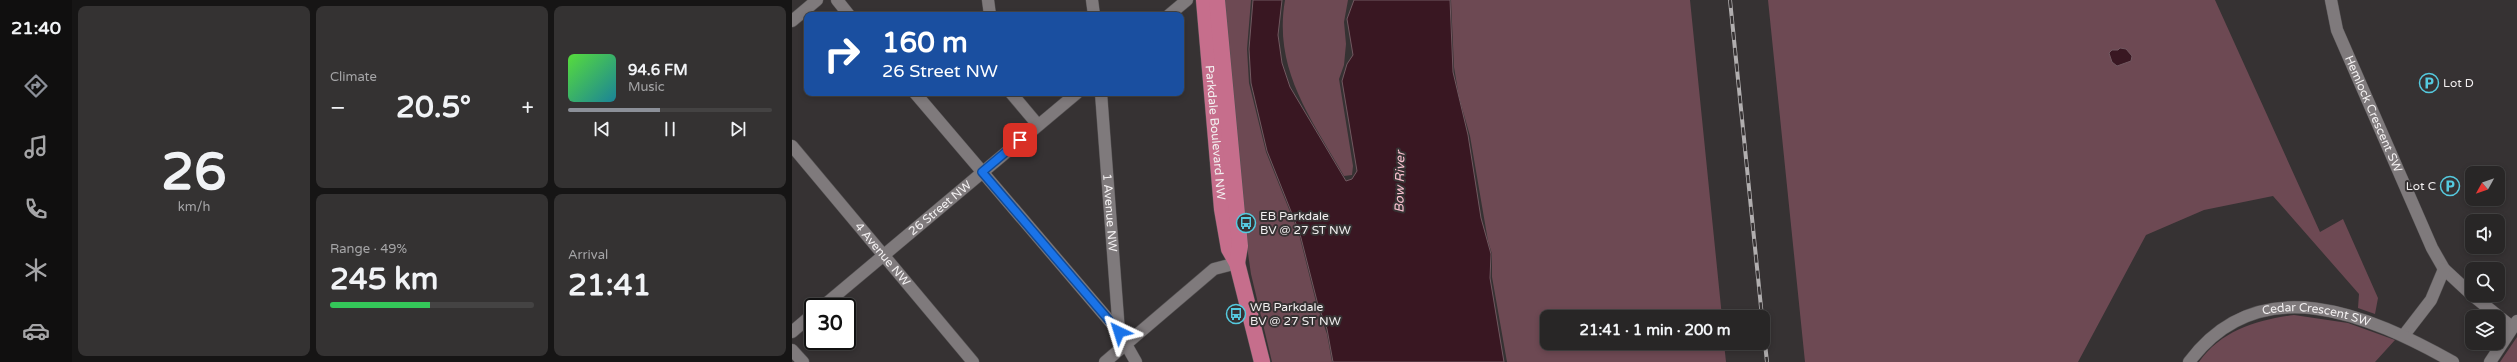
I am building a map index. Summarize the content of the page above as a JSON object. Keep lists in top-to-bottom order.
{
  "streets": {
    "main road": ["Parkdale Boulevard NW"],
    "street": [
      "Hemlock Crescent SW",
      "26 Street NW",
      "1 Avenue NW",
      "4 Avenue NW",
      "Cedar Crescent SW"
    ]
  },
  "crossings": [
    ["26 Street NW", "4 Avenue NW"]
  ],
  "water": ["Bow River"],
  "places": {
    "parking": ["Lot D", "Lot C"],
    "bus stop": ["EB Parkdale BV @ 27 ST NW", "WB Parkdale BV @ 27 ST NW"]
  },
  "north": "bottom left",
  "page": {
    "tabs": "21:40",
    "tile": [
      ["26", "km/h"],
      "Climate",
      ["Range · 49%", "245 km"],
      ["Arrival", "21:41"]
    ],
    "turn": ["160 m", "26 Street NW"],
    "song": ["94.6 FM", "Music"],
    "heat": ["−", "20.5°", "+"],
    "limit": "30",
    "trip": "21:41 · 1 min · 200 m"
  }
}
